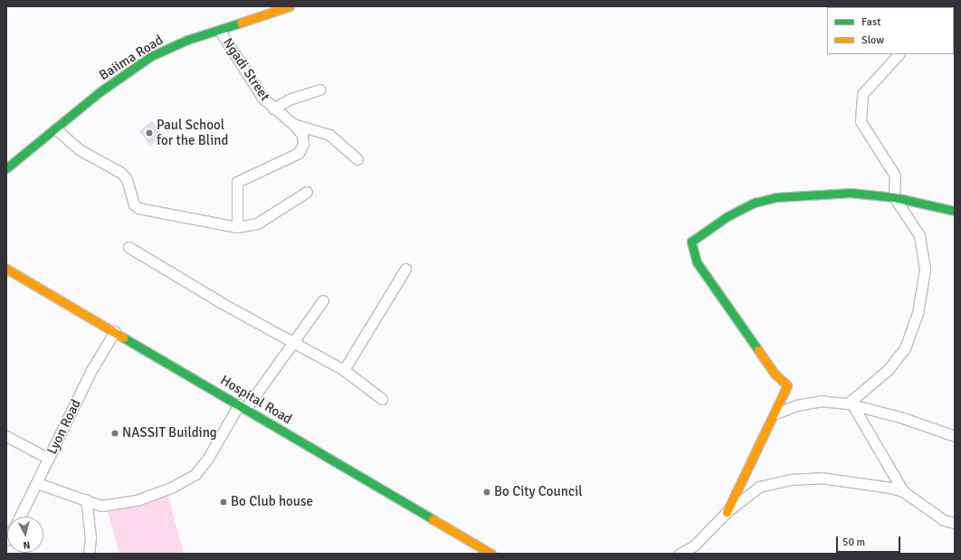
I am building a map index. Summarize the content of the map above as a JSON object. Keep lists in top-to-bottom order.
{
  "streets": {
    "street": [
      "Baiima Road",
      "Ngadi Street",
      "Hospital Road",
      "Lyon Road"
    ]
  },
  "crossings": [
    ["Baiima Road", "Ngadi Street"],
    ["Hospital Road", "Lyon Road"]
  ],
  "places": [
    "Paul School for the Blind",
    "NASSIT Building",
    "Bo City Council",
    "Bo Club house"
  ],
  "legend": ["Fast", "Slow"],
  "scale_bar": "50 m",
  "north": "bottom"
}
